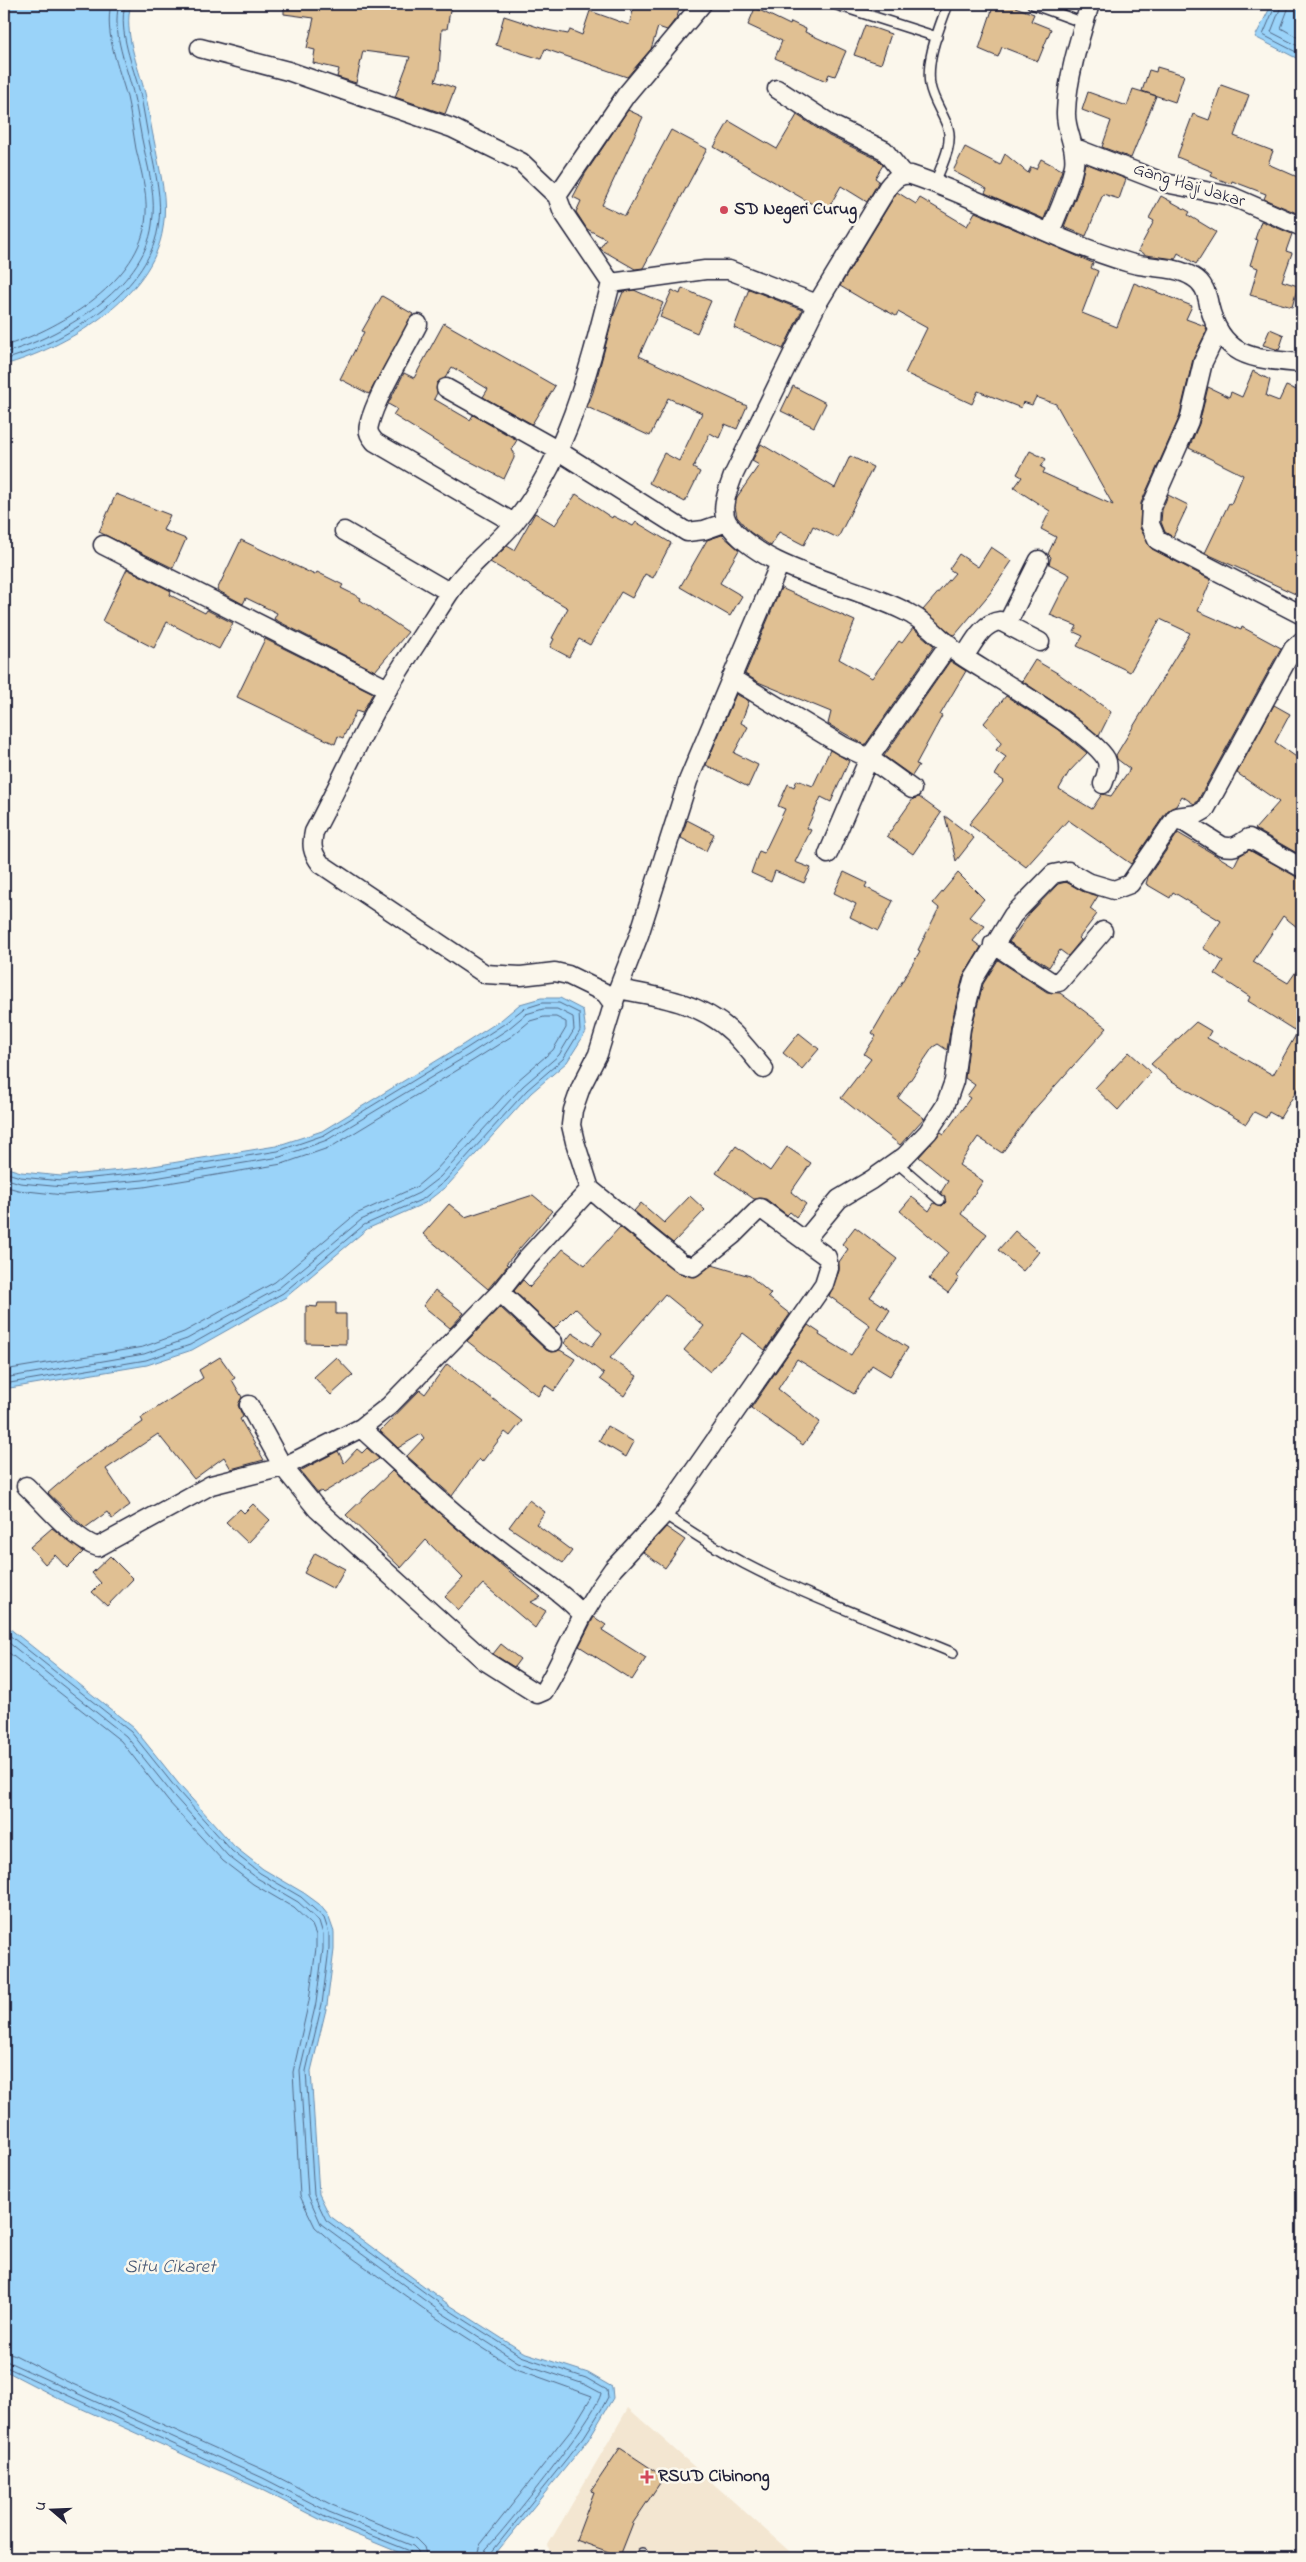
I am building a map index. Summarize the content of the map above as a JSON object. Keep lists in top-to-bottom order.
{
  "streets": {
    "street": ["Gang Haji Jakar"]
  },
  "water": ["Situ Cikaret"],
  "places": {
    "other": ["SD Negeri Curug"],
    "health": ["RSUD Cibinong"]
  },
  "north": "left"
}
